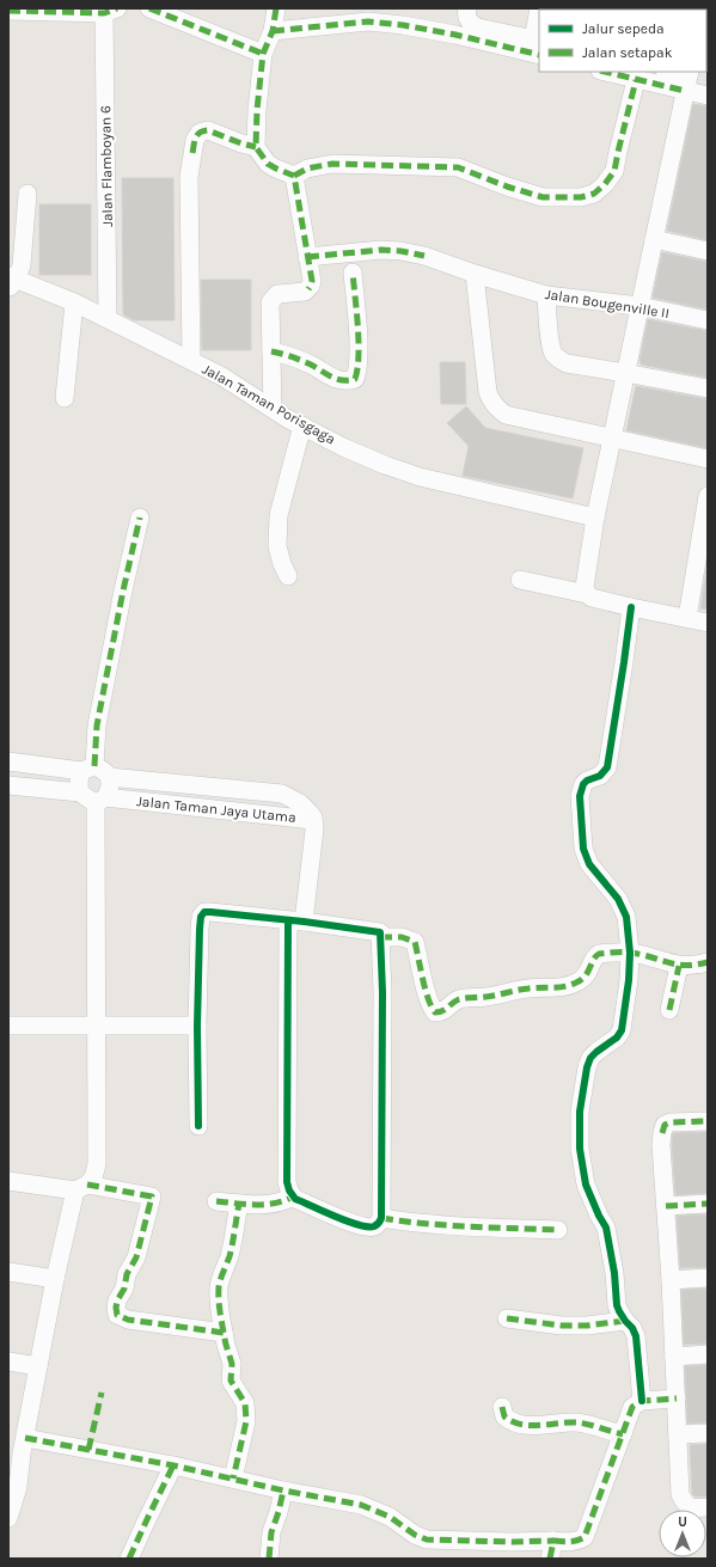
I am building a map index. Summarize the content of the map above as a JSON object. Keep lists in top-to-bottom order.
{
  "streets": {
    "street": [
      "Jalan Flamboyan 6",
      "Jalan Bougenville II",
      "Jalan Taman Porisgaga",
      "Jalan Taman Jaya Utama"
    ]
  },
  "crossings": [
    ["Jalan Flamboyan 6", "Jalan Taman Porisgaga"]
  ],
  "legend": ["Jalur sepeda", "Jalan setapak"],
  "north": "top"
}
